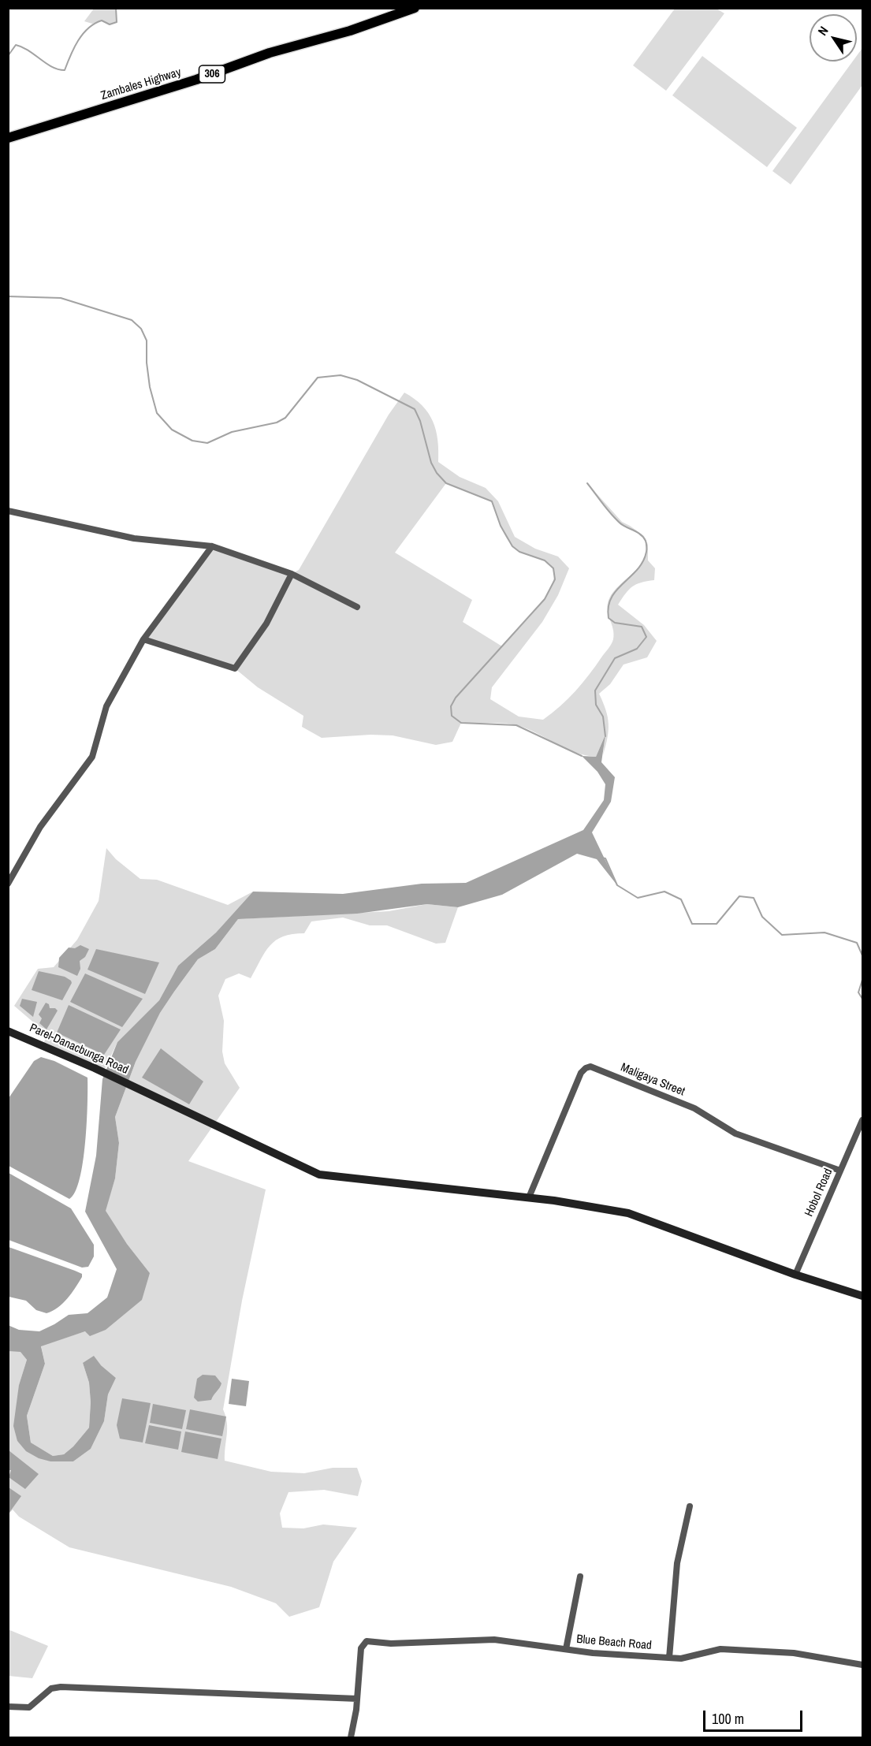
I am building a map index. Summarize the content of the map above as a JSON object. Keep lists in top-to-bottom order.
{
  "streets": {
    "main road": ["306", "Zambales Highway", "Parel-Danacbunga Road"],
    "street": ["Maligaya Street", "Hobol Road", "Blue Beach Road"]
  },
  "crossings": [
    ["Parel-Danacbunga Road", "Maligaya Street"],
    ["Parel-Danacbunga Road", "Hobol Road"],
    ["Maligaya Street", "Hobol Road"]
  ],
  "scale_bar": "100 m",
  "north": "top left"
}
